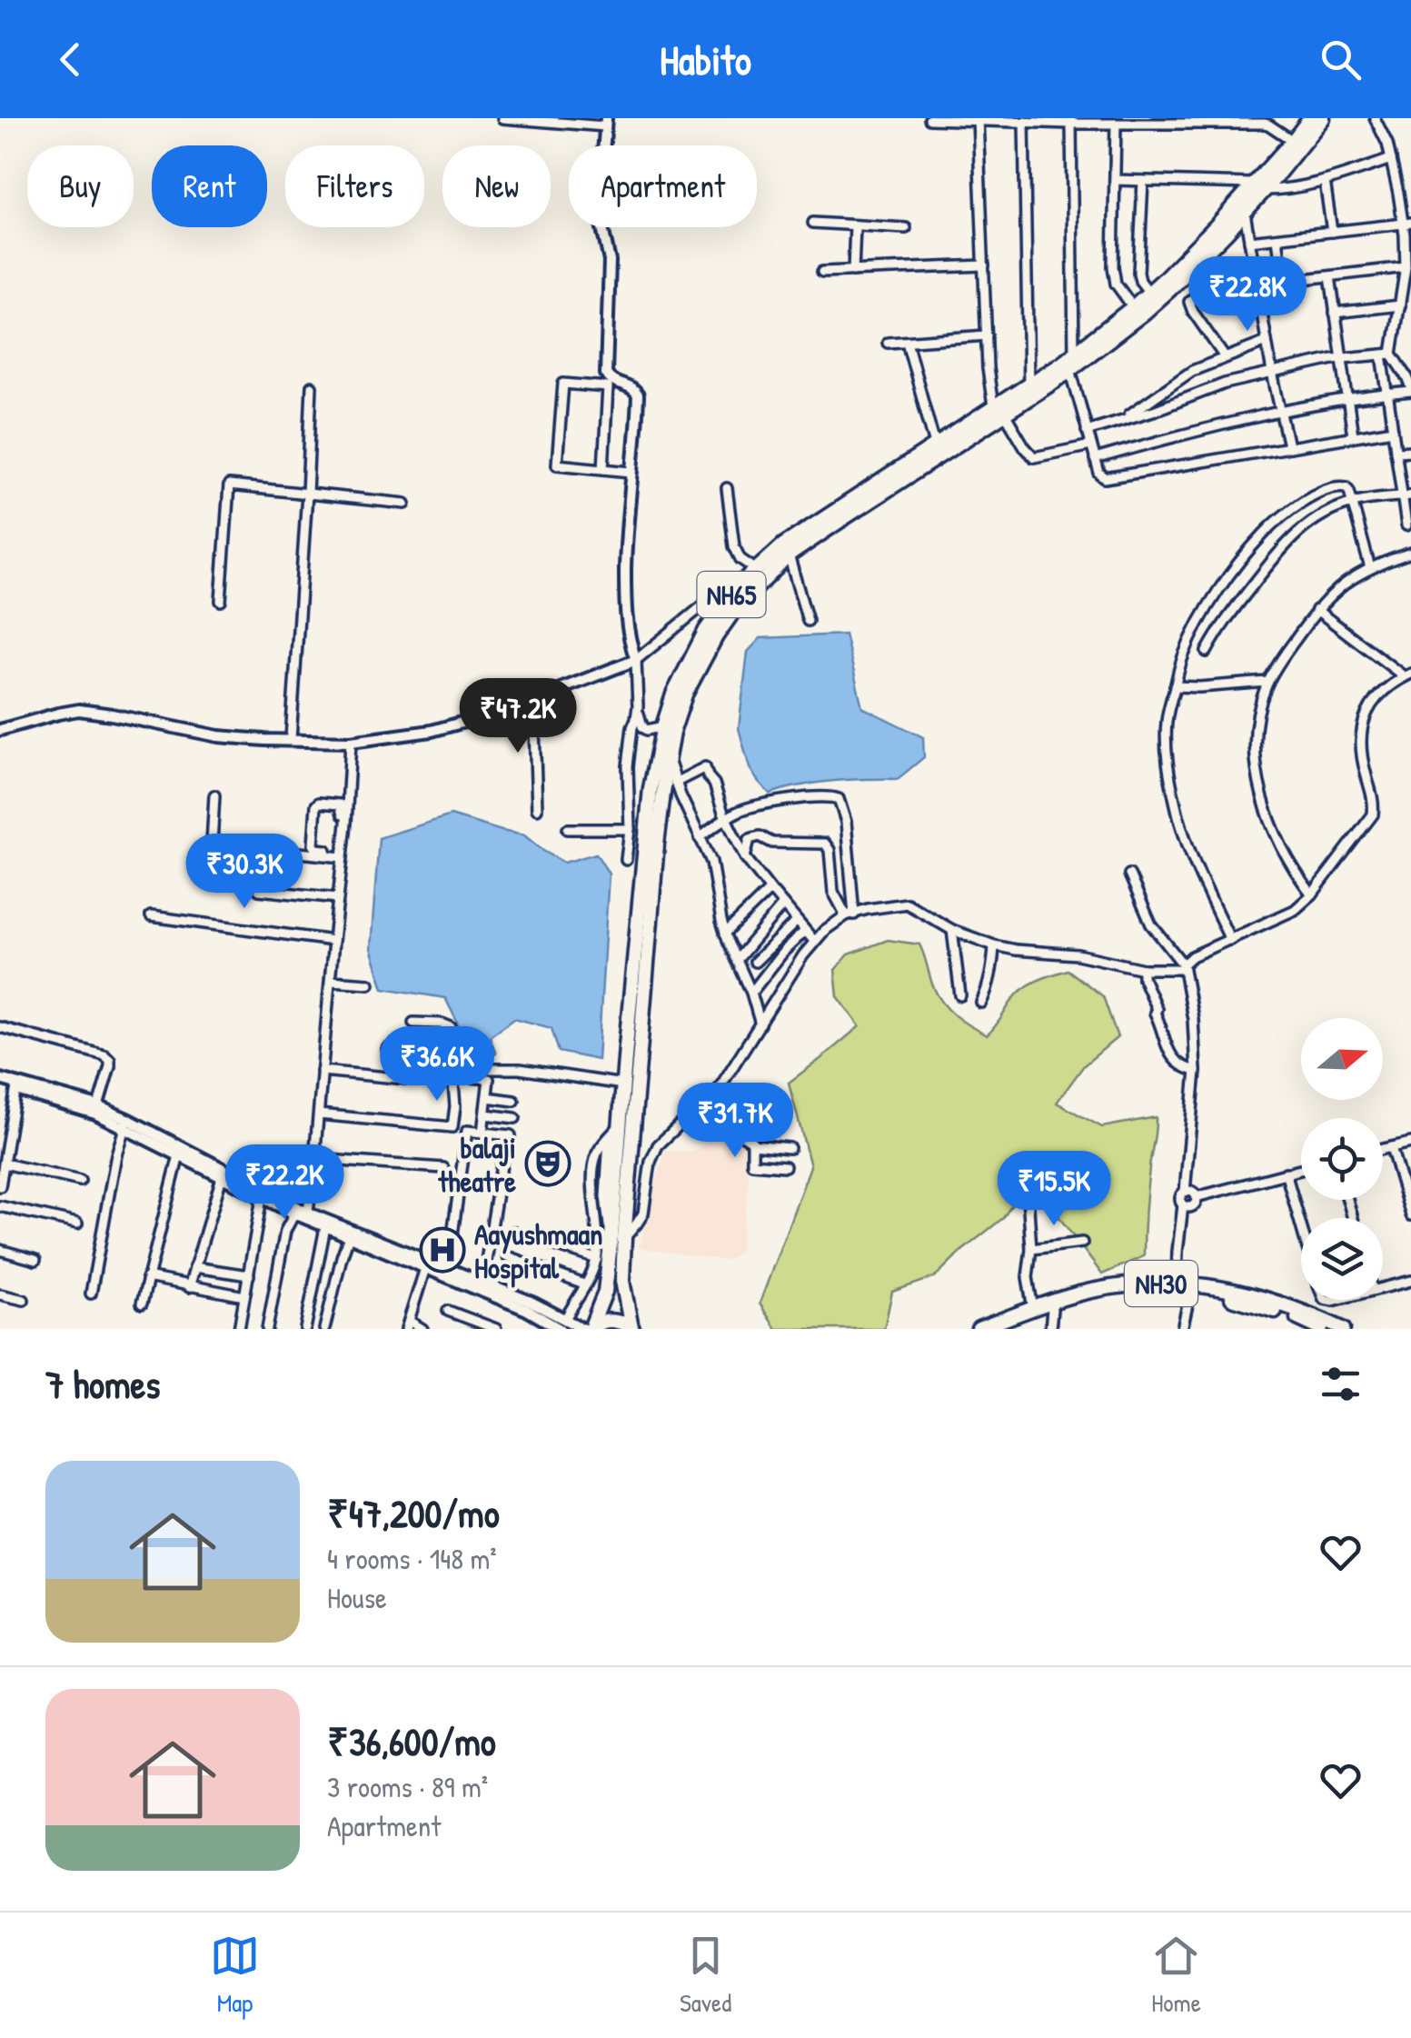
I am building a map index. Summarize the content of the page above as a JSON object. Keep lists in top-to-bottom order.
{
  "streets": {
    "highway": ["NH65", "NH30"]
  },
  "places": {
    "theatre": ["balaji theatre"],
    "hospital": ["Aayushmaan Hospital"]
  },
  "north": "right",
  "page": {
    "header": "Habito",
    "chip": [
      "Buy",
      "Rent",
      "Filters",
      "New",
      "Apartment"
    ],
    "price": [
      "₹22.8K",
      "₹47.2K",
      "₹30.3K",
      "₹36.6K",
      "₹31.7K",
      "₹22.2K",
      "₹15.5K"
    ],
    "heading": "7 homes",
    "list": [
      {
        "name": "₹47,200/mo",
        "note": "4 rooms · 148 m² · House"
      },
      {
        "name": "₹36,600/mo",
        "note": "3 rooms · 89 m² · Apartment"
      }
    ],
    "tabs": ["Map", "Saved", "Home"]
  }
}
